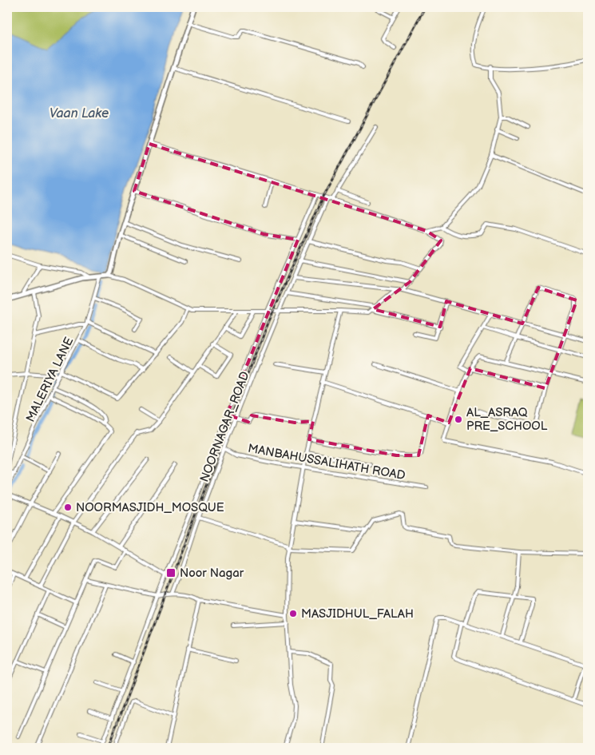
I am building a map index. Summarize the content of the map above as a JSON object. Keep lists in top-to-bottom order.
{
  "streets": {
    "street": ["MALERIYA LANE", "NOORNAGAR_ROAD", "MANBAHUSSALIHATH ROAD"]
  },
  "crossings": [
    ["NOORNAGAR_ROAD", "MANBAHUSSALIHATH ROAD"]
  ],
  "water": ["Vaan Lake"],
  "places": {
    "other": ["AL_ASRAQ PRE_SCHOOL", "NOORMASJIDH_MOSQUE", "MASJIDHUL_FALAH"],
    "transit": ["Noor Nagar"]
  }
}
